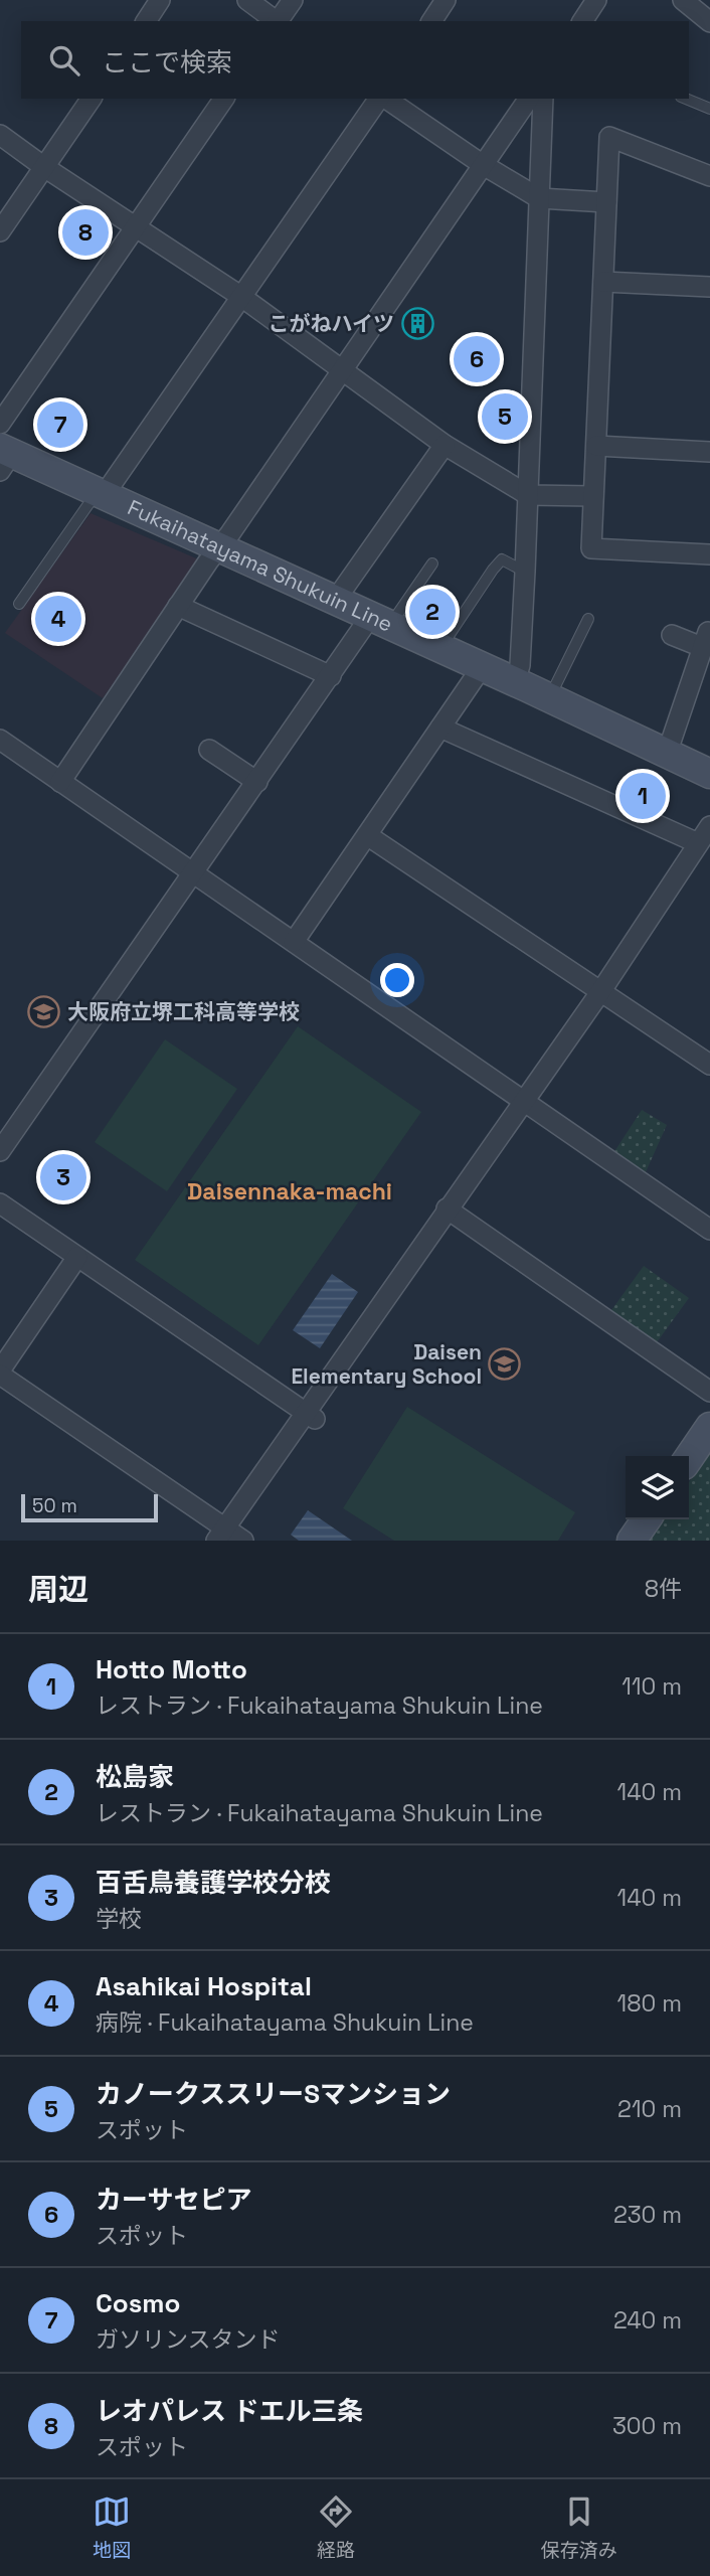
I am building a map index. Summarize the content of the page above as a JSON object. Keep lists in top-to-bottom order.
{
  "streets": {
    "main road": ["Fukaihatayama Shukuin Line"]
  },
  "districts": ["Daisennaka-machi"],
  "places": {
    "building": ["こがねハイツ"],
    "school or university": ["大阪府立堺工科高等学校", "Daisen Elementary School"]
  },
  "scale_bar": "50 m",
  "page": {
    "search": "ここで検索",
    "pins": [
      "8",
      "6",
      "5",
      "7",
      "2",
      "4",
      "1",
      "3"
    ],
    "scale": "50 m",
    "heading": ["周辺", "8件"],
    "list": [
      {
        "mark": "1",
        "name": "Hotto Motto",
        "note": "レストラン · Fukaihatayama Shukuin Line",
        "value": "110 m"
      },
      {
        "mark": "2",
        "name": "松島家",
        "note": "レストラン · Fukaihatayama Shukuin Line",
        "value": "140 m"
      },
      {
        "mark": "3",
        "name": "百舌鳥養護学校分校",
        "note": "学校",
        "value": "140 m"
      },
      {
        "mark": "4",
        "name": "Asahikai Hospital",
        "note": "病院 · Fukaihatayama Shukuin Line",
        "value": "180 m"
      },
      {
        "mark": "5",
        "name": "カノークススリーSマンション",
        "note": "スポット",
        "value": "210 m"
      },
      {
        "mark": "6",
        "name": "カーサセピア",
        "note": "スポット",
        "value": "230 m"
      },
      {
        "mark": "7",
        "name": "Cosmo",
        "note": "ガソリンスタンド",
        "value": "240 m"
      },
      {
        "mark": "8",
        "name": "レオパレス ドエル三条",
        "note": "スポット",
        "value": "300 m"
      }
    ],
    "nav": ["地図", "経路", "保存済み"]
  }
}
